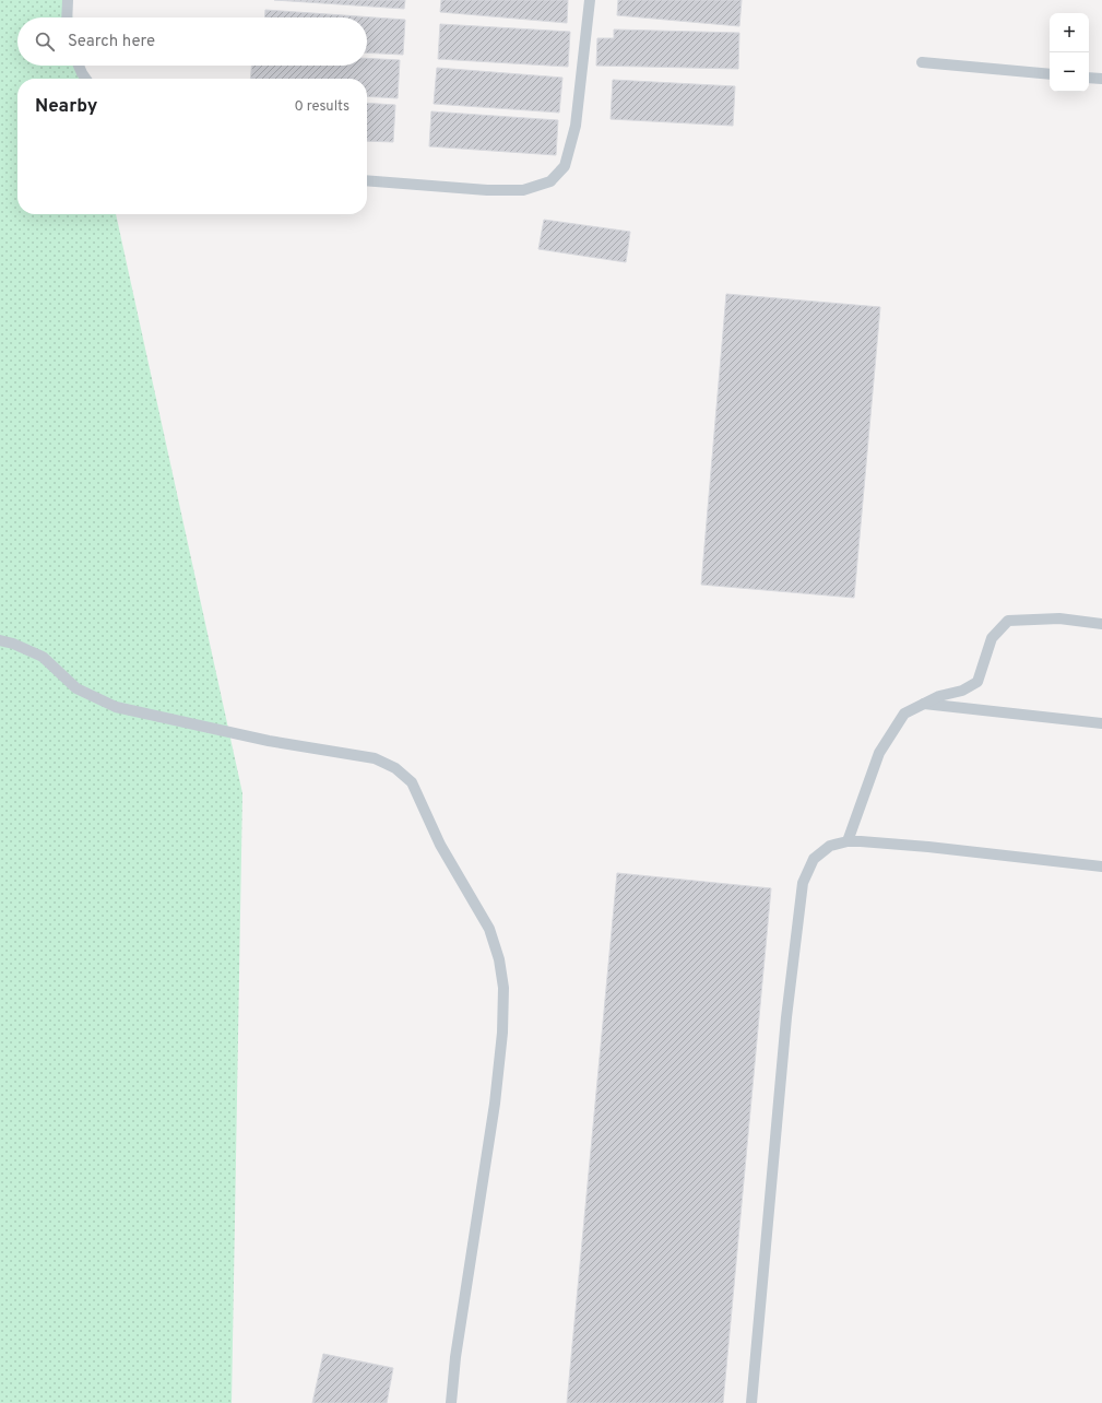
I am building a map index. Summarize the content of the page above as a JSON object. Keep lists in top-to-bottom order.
{
  "page": {
    "map_buttons": ["+", "−"],
    "search": "Search here",
    "heading": ["Nearby", "0 results"]
  }
}
